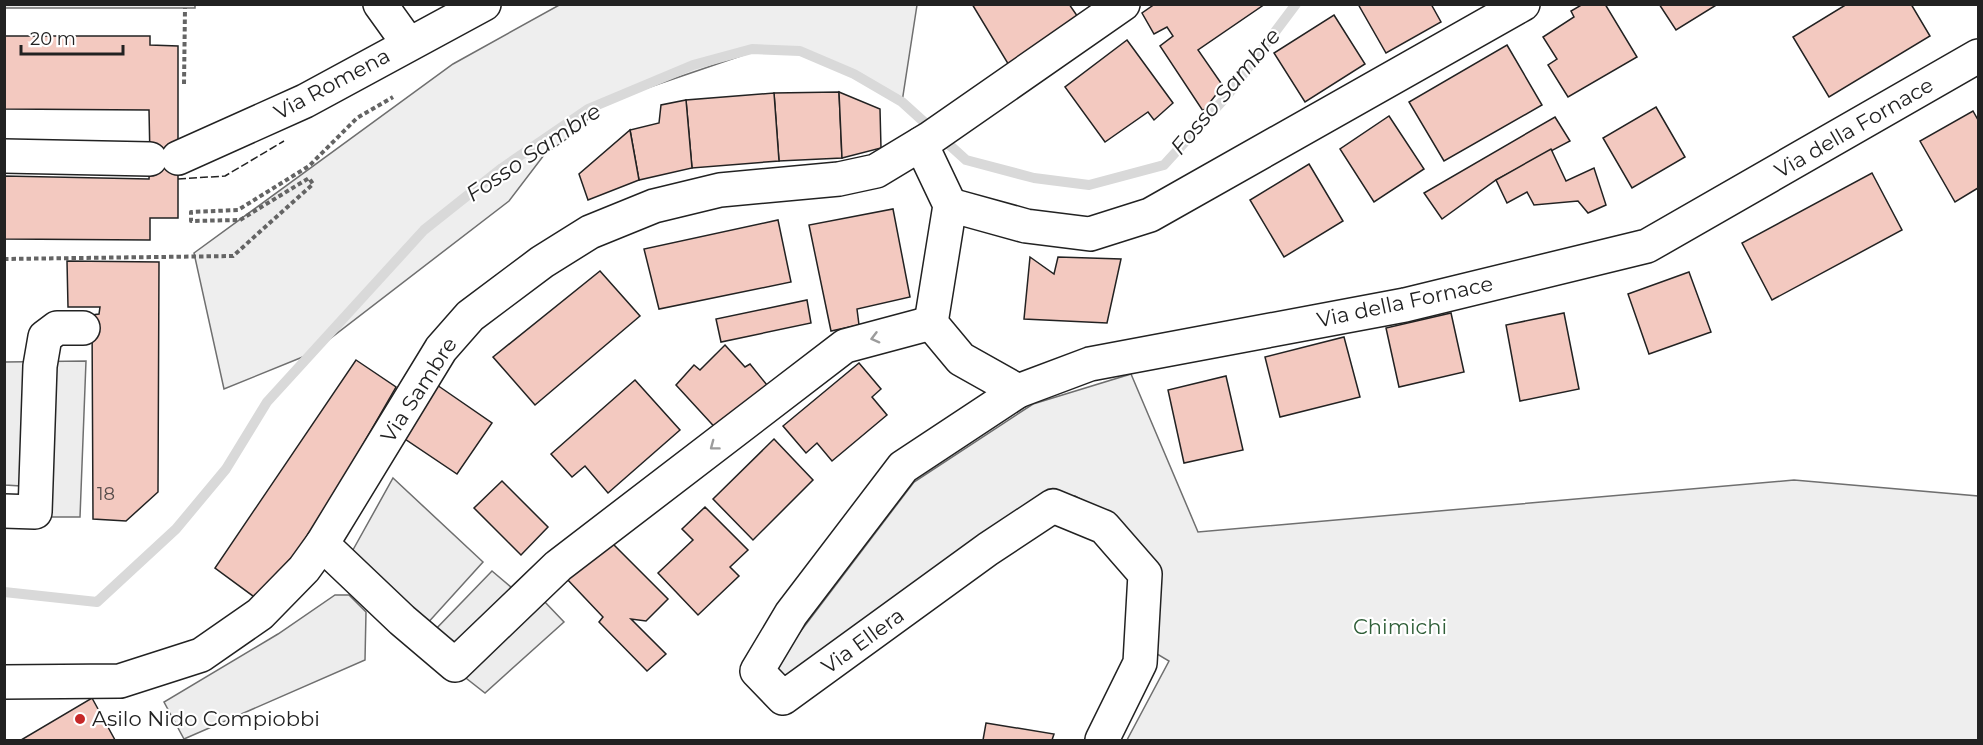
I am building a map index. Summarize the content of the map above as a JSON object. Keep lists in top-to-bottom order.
{
  "streets": {
    "street": [
      "Via Romena",
      "Via della Fornace",
      "Via Sambre",
      "Via Ellera"
    ]
  },
  "crossings": [
    ["Via della Fornace", "Via Ellera"]
  ],
  "water": ["Fosso Sambre"],
  "parks": ["Chimichi"],
  "places": ["Asilo Nido Compiobbi"],
  "house_numbers": ["18"],
  "scale_bar": "20 m"
}
